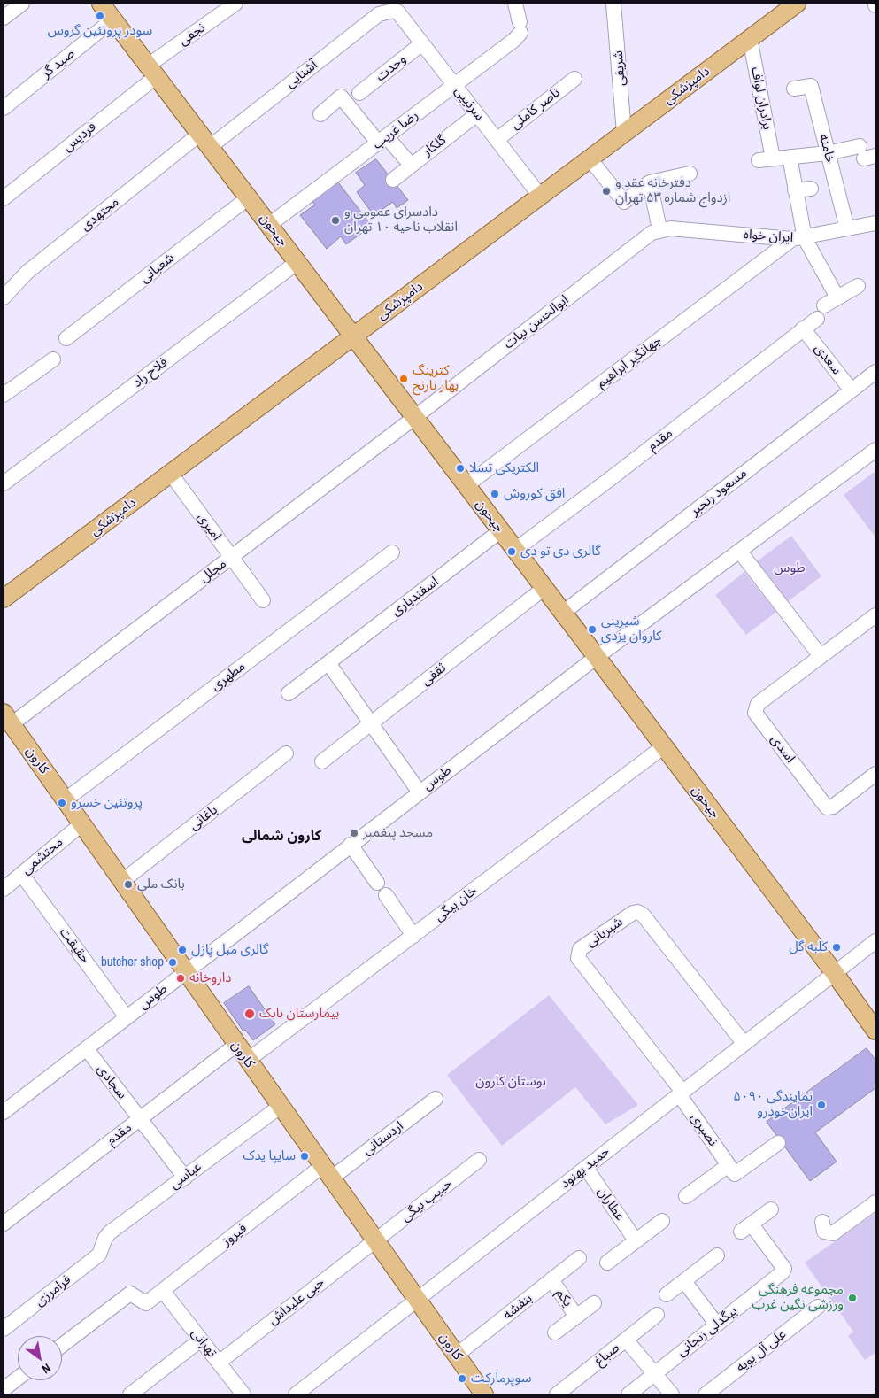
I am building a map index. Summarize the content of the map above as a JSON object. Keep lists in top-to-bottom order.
{
  "streets": {
    "main road": ["دامپزشکی", "جیحون", "کارون"],
    "street": [
      "نجفی",
      "صید گر",
      "وحدت",
      "شریفی",
      "آشنایی",
      "برادران لواف",
      "سرتیپی",
      "ناصر کاملی",
      "رضا غریب",
      "فردیس",
      "گلکار",
      "خامنه",
      "مجتهدی",
      "ایران خواه",
      "شعبانی",
      "ابوالحسن بیات",
      "سعدی",
      "جهانگیر ابراهیم",
      "فلاح راد",
      "مقدم",
      "مسعود رنجبر",
      "امیری",
      "مجلل",
      "اسفندیاری",
      "ثقفی",
      "مطهری",
      "اسدی",
      "طوس",
      "باغانی",
      "محتشمی",
      "خان بیگی",
      "شیربانی",
      "حقیقت",
      "سجادی",
      "نصیری",
      "اردستانی",
      "حمید بهنود",
      "عباسی",
      "حبیب بیگی",
      "عطاران",
      "فیروز",
      "فرامرزی",
      "یکم",
      "حبی علیداش",
      "بنفشه",
      "بیگدلی زنجانی",
      "تهرانی",
      "علی آل بویه",
      "صباغ"
    ]
  },
  "crossings": [
    ["نجفی", "فردیس"],
    ["نجفی", "جیحون"],
    ["صید گر", "جیحون"],
    ["وحدت", "سرتیپی"],
    ["شریفی", "دامپزشکی"],
    ["آشنایی", "سرتیپی"],
    ["آشنایی", "مجتهدی"],
    ["آشنایی", "جیحون"],
    ["دامپزشکی", "برادران لواف"],
    ["دامپزشکی", "سرتیپی"],
    ["دامپزشکی", "جیحون"],
    ["دامپزشکی", "امیری"],
    ["سرتیپی", "ناصر کاملی"],
    ["سرتیپی", "رضا غریب"],
    ["سرتیپی", "گلکار"],
    ["رضا غریب", "جیحون"],
    ["فردیس", "جیحون"],
    ["خامنه", "ایران خواه"],
    ["مجتهدی", "جیحون"],
    ["جیحون", "شعبانی"],
    ["جیحون", "ابوالحسن بیات"],
    ["جیحون", "جهانگیر ابراهیم"],
    ["جیحون", "فلاح راد"],
    ["جیحون", "مقدم"],
    ["جیحون", "مسعود رنجبر"],
    ["جیحون", "مجلل"],
    ["جیحون", "اسفندیاری"],
    ["جیحون", "ثقفی"],
    ["جیحون", "طوس"],
    ["جیحون", "خان بیگی"],
    ["جیحون", "حمید بهنود"],
    ["ایران خواه", "ابوالحسن بیات"],
    ["ایران خواه", "جهانگیر ابراهیم"],
    ["ابوالحسن بیات", "مجلل"],
    ["سعدی", "مقدم"],
    ["سعدی", "مسعود رنجبر"],
    ["مقدم", "کارون"],
    ["مقدم", "سجادی"],
    ["امیری", "مجلل"],
    ["مجلل", "کارون"],
    ["مطهری", "کارون"],
    ["کارون", "طوس"],
    ["کارون", "باغانی"],
    ["کارون", "محتشمی"],
    ["کارون", "خان بیگی"],
    ["کارون", "اردستانی"],
    ["کارون", "حمید بهنود"],
    ["کارون", "عباسی"],
    ["کارون", "حبیب بیگی"],
    ["کارون", "فیروز"],
    ["کارون", "حبی علیداش"],
    ["کارون", "بنفشه"],
    ["طوس", "حقیقت"],
    ["طوس", "سجادی"],
    ["محتشمی", "حقیقت"],
    ["شیربانی", "نصیری"],
    ["شیربانی", "حمید بهنود"],
    ["سجادی", "عباسی"],
    ["نصیری", "حمید بهنود"],
    ["اردستانی", "فیروز"],
    ["حمید بهنود", "عطاران"],
    ["عباسی", "فرامرزی"],
    ["حبیب بیگی", "حبی علیداش"],
    ["فیروز", "تهرانی"],
    ["یکم", "بنفشه"],
    ["حبی علیداش", "تهرانی"]
  ],
  "districts": ["کارون شمالی"],
  "parks": ["طوس", "بوستان کارون"],
  "places": [
    "سودر پروتئین گروس",
    "دفترخانه عقد و ازدواج شماره ۵۳ تهران",
    "دادسرای عمومی و انقلاب ناحیه ۱۰ تهران",
    "کترینگ بهار نارنج",
    "الکتریکی تسلا",
    "افق کوروش",
    "گالری دی تو دی",
    "شیرینی کاروان یزدی",
    "پروتئین خسرو",
    "مسجد پیغمبر",
    "بانک ملی",
    "کلبه گل",
    "گالری مبل پازل",
    "butcher shop",
    "داروخانه",
    "بیمارستان بابک",
    "نمایندگی ۵۰۹۰ ایران‌خودرو",
    "سایپا یدک",
    "مجموعه فرهنگی ورزشی نگین غرب",
    "سوپرمارکت"
  ],
  "north": "bottom right"
}
